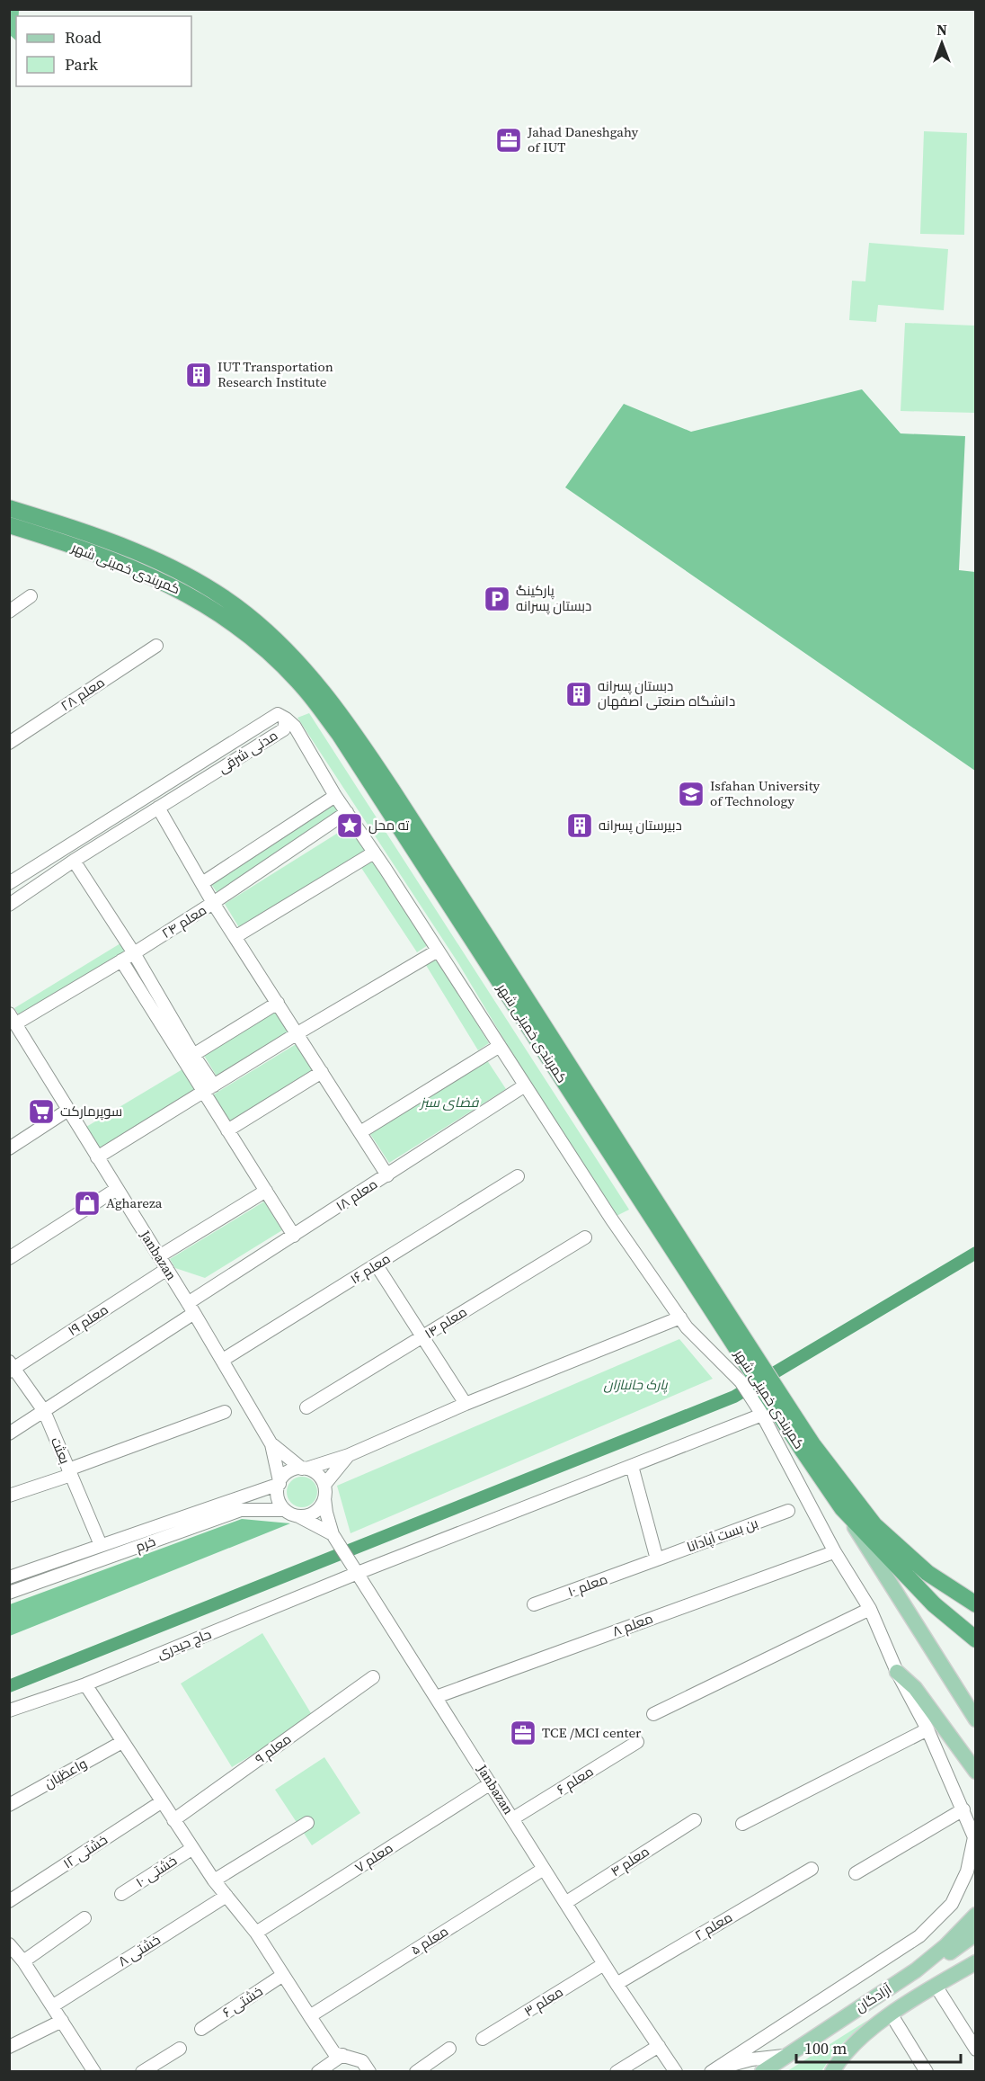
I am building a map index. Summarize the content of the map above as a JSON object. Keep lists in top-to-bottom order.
{
  "streets": {
    "highway": ["کمربندی خمینی شهر"],
    "main road": ["آزادگان"],
    "street": [
      "معلم ۲۸",
      "مدنی شرقی",
      "معلم ۲۴",
      "معلم ۱۸",
      "Janbazan",
      "معلم ۱۶",
      "معلم ۱۹",
      "معلم ۱۴",
      "بعثت",
      "بن بست آپادانا",
      "خرم",
      "معلم ۱۰",
      "معلم ۸",
      "حاج حیدری",
      "معلم ۹",
      "واعظیان",
      "معلم ۶",
      "خشتی ۱۲",
      "معلم ۷",
      "معلم ۴",
      "خشتی ۱۰",
      "معلم ۲",
      "معلم ۵",
      "خشتی ۸",
      "خشتی ۶",
      "معلم ۳"
    ]
  },
  "crossings": [
    ["کمربندی خمینی شهر", "حاج حیدری"],
    ["معلم ۲۴", "Janbazan"],
    ["معلم ۱۸", "Janbazan"],
    ["معلم ۱۸", "بعثت"],
    ["Janbazan", "معلم ۱۶"],
    ["Janbazan", "معلم ۱۹"],
    ["Janbazan", "معلم ۸"],
    ["Janbazan", "حاج حیدری"],
    ["Janbazan", "معلم ۶"],
    ["Janbazan", "معلم ۷"],
    ["Janbazan", "معلم ۴"],
    ["Janbazan", "معلم ۲"],
    ["Janbazan", "معلم ۵"],
    ["Janbazan", "معلم ۳"],
    ["معلم ۱۹", "بعثت"],
    ["بعثت", "خرم"],
    ["بن بست آپادانا", "معلم ۱۰"]
  ],
  "parks": ["فضای سبز", "پارک جانبازان"],
  "places": {
    "office": ["Jahad Daneshgahy of IUT", "TCE /MCI center"],
    "building": ["IUT Transportation Research Institute", "دبستان پسرانه دانشگاه صنعتی اصفهان", "دبیرستان پسرانه"],
    "parking": ["پارکینگ دبستان پسرانه"],
    "school or university": ["Isfahan University of Technology"],
    "place": ["ته محل"],
    "supermarket": ["سوپرمارکت"],
    "shop": ["Aghareza"]
  },
  "legend": ["Road", "Park"],
  "scale_bar": "100 m",
  "north": "top"
}
